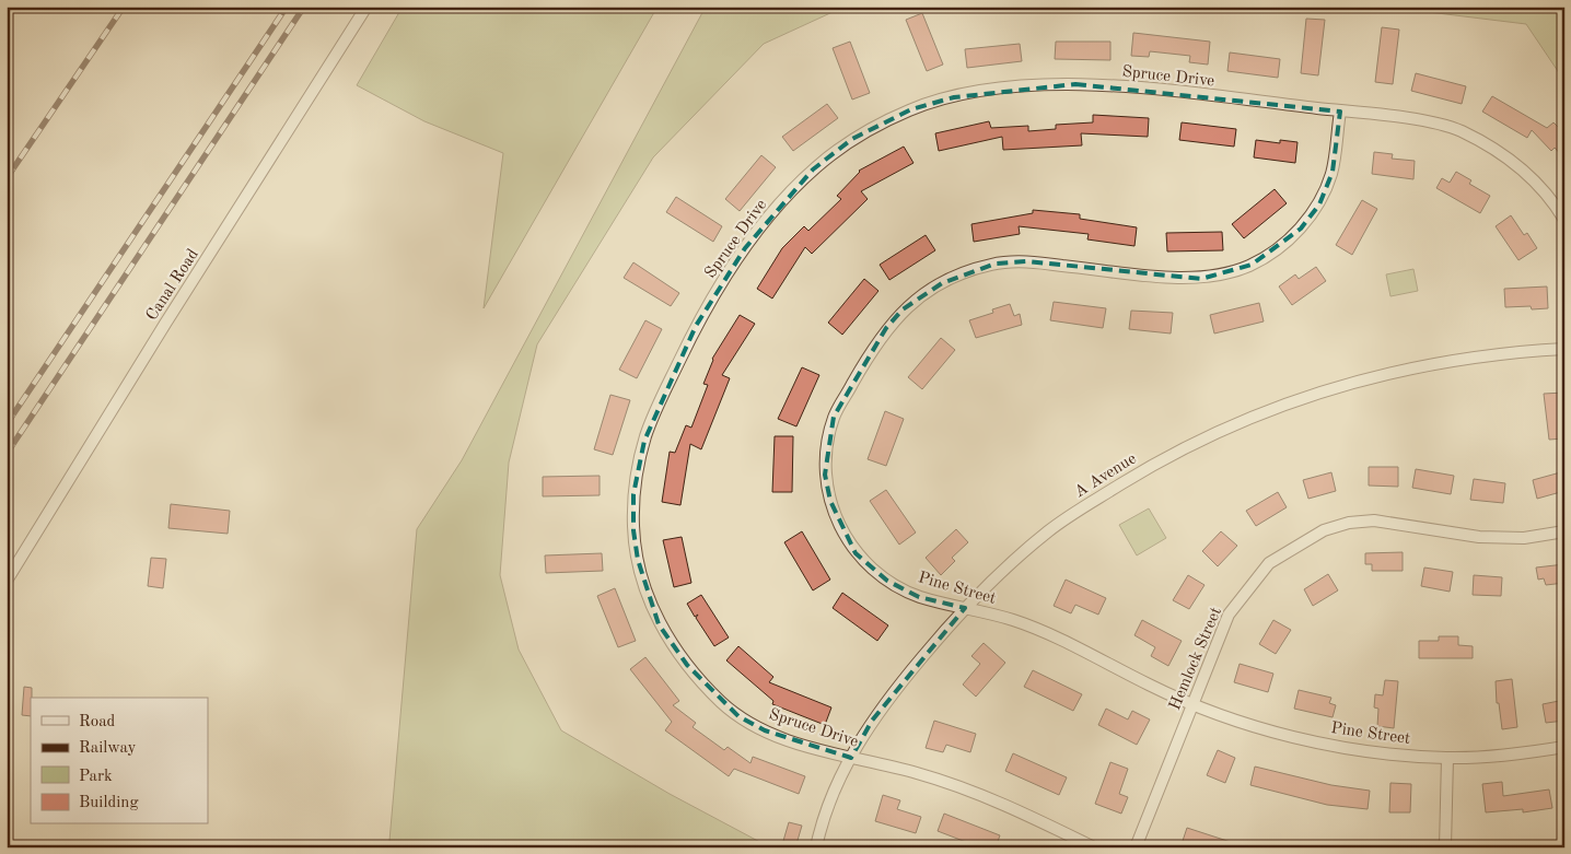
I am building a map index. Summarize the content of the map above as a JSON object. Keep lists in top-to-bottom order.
{
  "streets": {
    "street": [
      "Spruce Drive",
      "Canal Road",
      "A Avenue",
      "Pine Street",
      "Hemlock Street"
    ]
  },
  "crossings": [
    ["Spruce Drive", "A Avenue"],
    ["Spruce Drive", "Pine Street"],
    ["A Avenue", "Pine Street"],
    ["Pine Street", "Hemlock Street"]
  ],
  "legend": [
    "Road",
    "Railway",
    "Park",
    "Building"
  ]
}
